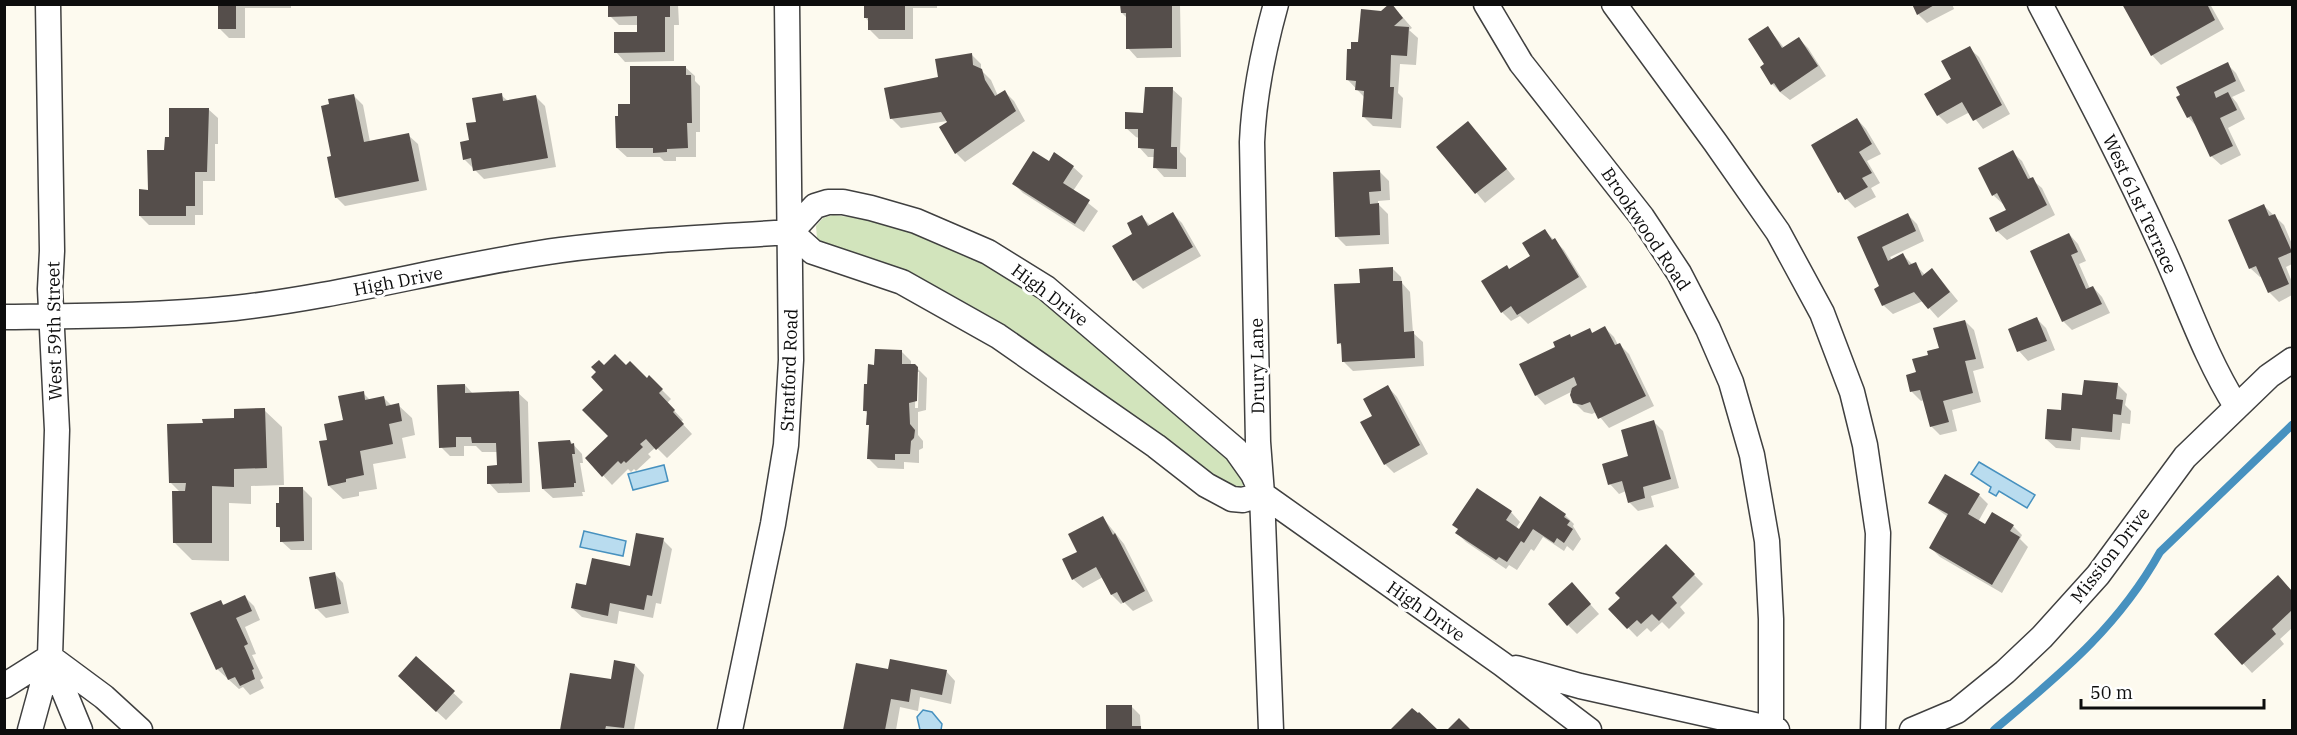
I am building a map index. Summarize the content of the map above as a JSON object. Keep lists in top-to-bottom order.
{
  "streets": {
    "street": [
      "West 61st Terrace",
      "Brookwood Road",
      "High Drive",
      "West 59th Street",
      "Drury Lane",
      "Stratford Road",
      "Mission Drive"
    ]
  },
  "crossings": [
    ["West 61st Terrace", "Mission Drive"],
    ["Brookwood Road", "High Drive"],
    ["High Drive", "West 59th Street"],
    ["High Drive", "Drury Lane"],
    ["High Drive", "Stratford Road"]
  ],
  "scale_bar": "50 m"
}
